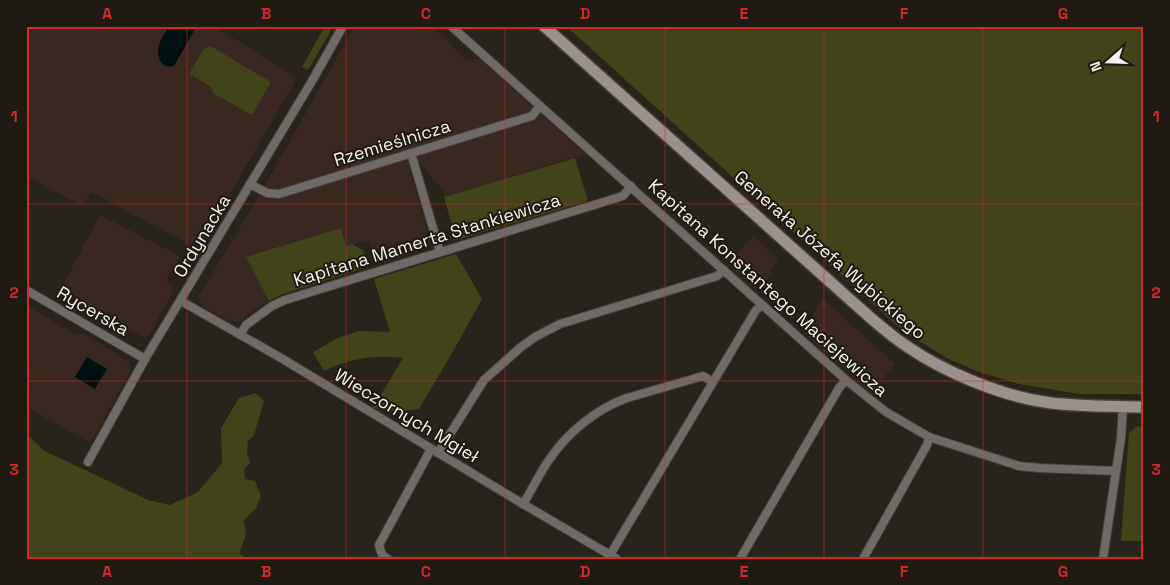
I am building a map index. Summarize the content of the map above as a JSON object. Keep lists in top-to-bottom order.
{
  "streets": {
    "main road": ["Generała Józefa Wybickiego"],
    "street": [
      "Rzemieślnicza",
      "Ordynacka",
      "Kapitana Mamerta Stankiewicza",
      "Kapitana Konstantego Maciejewicza",
      "Rycerska",
      "Wieczornych Mgieł"
    ]
  },
  "crossings": [
    ["Rzemieślnicza", "Ordynacka"],
    ["Rzemieślnicza", "Kapitana Konstantego Maciejewicza"],
    ["Ordynacka", "Rycerska"],
    ["Ordynacka", "Wieczornych Mgieł"],
    ["Kapitana Mamerta Stankiewicza", "Kapitana Konstantego Maciejewicza"],
    ["Kapitana Mamerta Stankiewicza", "Wieczornych Mgieł"]
  ],
  "north": "left",
  "grid": {
    "columns": [
      "A",
      "B",
      "C",
      "D",
      "E",
      "F",
      "G"
    ],
    "rows": ["1", "2", "3"]
  }
}
